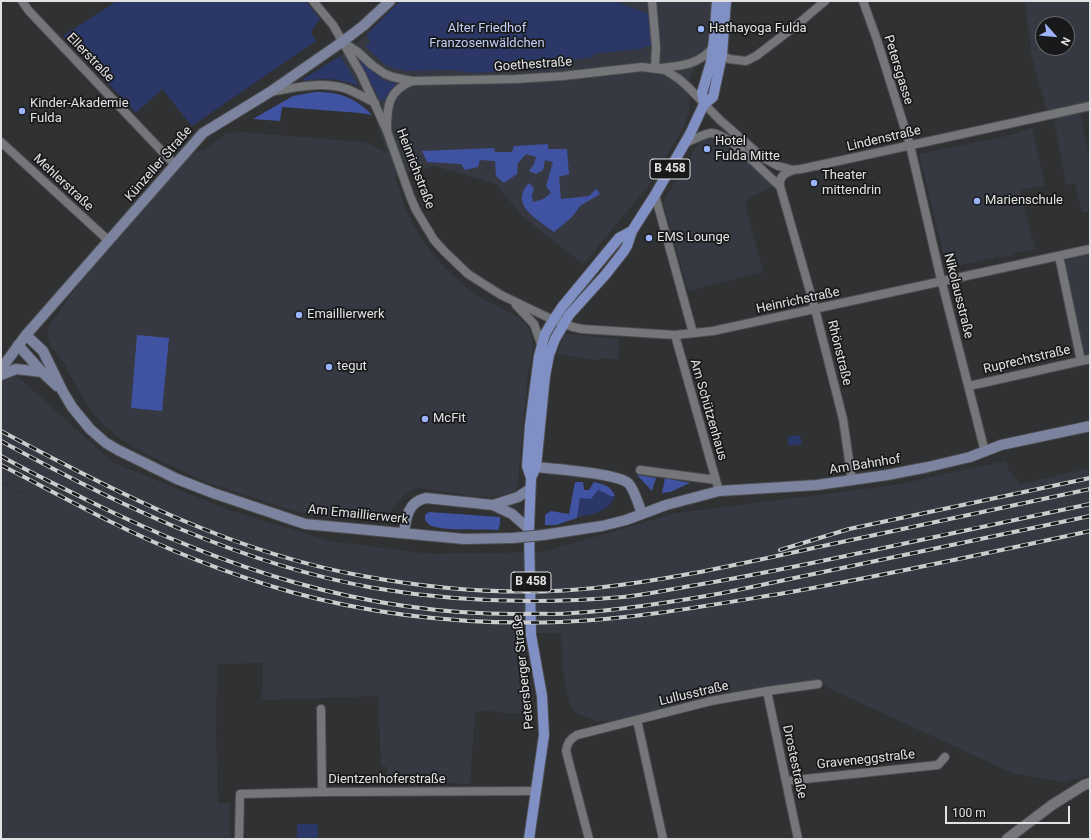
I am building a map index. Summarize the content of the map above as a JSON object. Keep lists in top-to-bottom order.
{
  "streets": {
    "main road": [
      "Künzeller Straße",
      "B 458",
      "Am Bahnhof",
      "Am Emaillierwerk",
      "Petersberger Straße"
    ],
    "street": [
      "Ellerstraße",
      "Goethestraße",
      "Petersgasse",
      "Lindenstraße",
      "Heinrichstraße",
      "Mehlerstraße",
      "Nikolausstraße",
      "Rhönstraße",
      "Ruprechtstraße",
      "Am Schützenhaus",
      "Lullusstraße",
      "Graveneggstraße",
      "Drostestraße",
      "Dientzenhoferstraße"
    ]
  },
  "crossings": [
    ["Ellerstraße", "Künzeller Straße"],
    ["Goethestraße", "Lindenstraße"],
    ["Goethestraße", "Künzeller Straße"],
    ["Goethestraße", "Heinrichstraße"],
    ["Goethestraße", "B 458"],
    ["Goethestraße", "Petersberger Straße"],
    ["Petersgasse", "Lindenstraße"],
    ["Petersgasse", "Nikolausstraße"],
    ["Lindenstraße", "B 458"],
    ["Lindenstraße", "Nikolausstraße"],
    ["Lindenstraße", "Petersberger Straße"],
    ["Künzeller Straße", "Heinrichstraße"],
    ["Künzeller Straße", "Mehlerstraße"],
    ["Künzeller Straße", "Am Emaillierwerk"],
    ["Heinrichstraße", "Nikolausstraße"],
    ["Heinrichstraße", "Rhönstraße"],
    ["Heinrichstraße", "Am Schützenhaus"],
    ["Heinrichstraße", "Petersberger Straße"],
    ["B 458", "Petersberger Straße"],
    ["Nikolausstraße", "Ruprechtstraße"],
    ["Nikolausstraße", "Am Bahnhof"],
    ["Rhönstraße", "Am Bahnhof"],
    ["Am Schützenhaus", "Am Bahnhof"],
    ["Am Bahnhof", "Am Emaillierwerk"],
    ["Petersberger Straße", "Dientzenhoferstraße"],
    ["Lullusstraße", "Drostestraße"],
    ["Graveneggstraße", "Drostestraße"]
  ],
  "parks": ["Alter Friedhof Franzosenwäldchen"],
  "places": [
    "Hathayoga Fulda",
    "Kinder-Akademie Fulda",
    "Hotel Fulda Mitte",
    "Theater mittendrin",
    "Marienschule",
    "EMS Lounge",
    "Emaillierwerk",
    "tegut",
    "McFit"
  ],
  "scale_bar": "100 m",
  "north": "bottom right"
}
